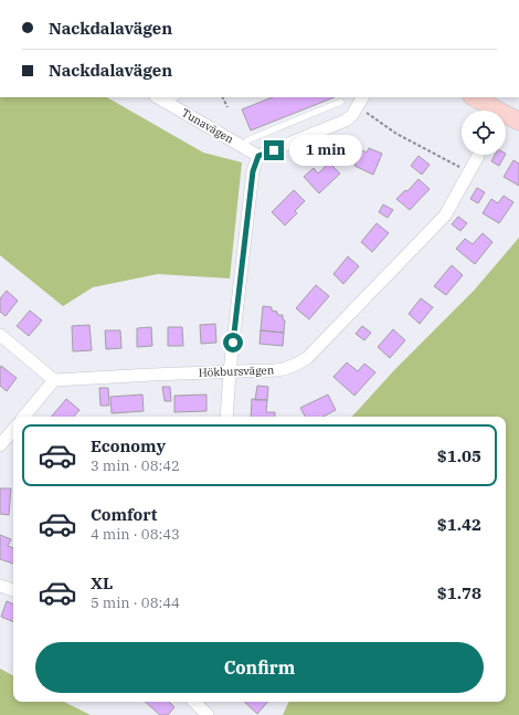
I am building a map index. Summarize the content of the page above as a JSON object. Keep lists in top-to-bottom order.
{
  "streets": {
    "street": ["Tunavägen", "Hökbursvägen"]
  },
  "page": {
    "banner": ["Nackdalavägen", "Nackdalavägen"],
    "bubble": "1 min",
    "list": [
      {
        "name": "Economy",
        "note": "3 min · 08:42",
        "value": "$1.05"
      },
      {
        "name": "Comfort",
        "note": "4 min · 08:43",
        "value": "$1.42"
      },
      {
        "name": "XL",
        "note": "5 min · 08:44",
        "value": "$1.78"
      }
    ],
    "buttons": "Confirm"
  }
}
